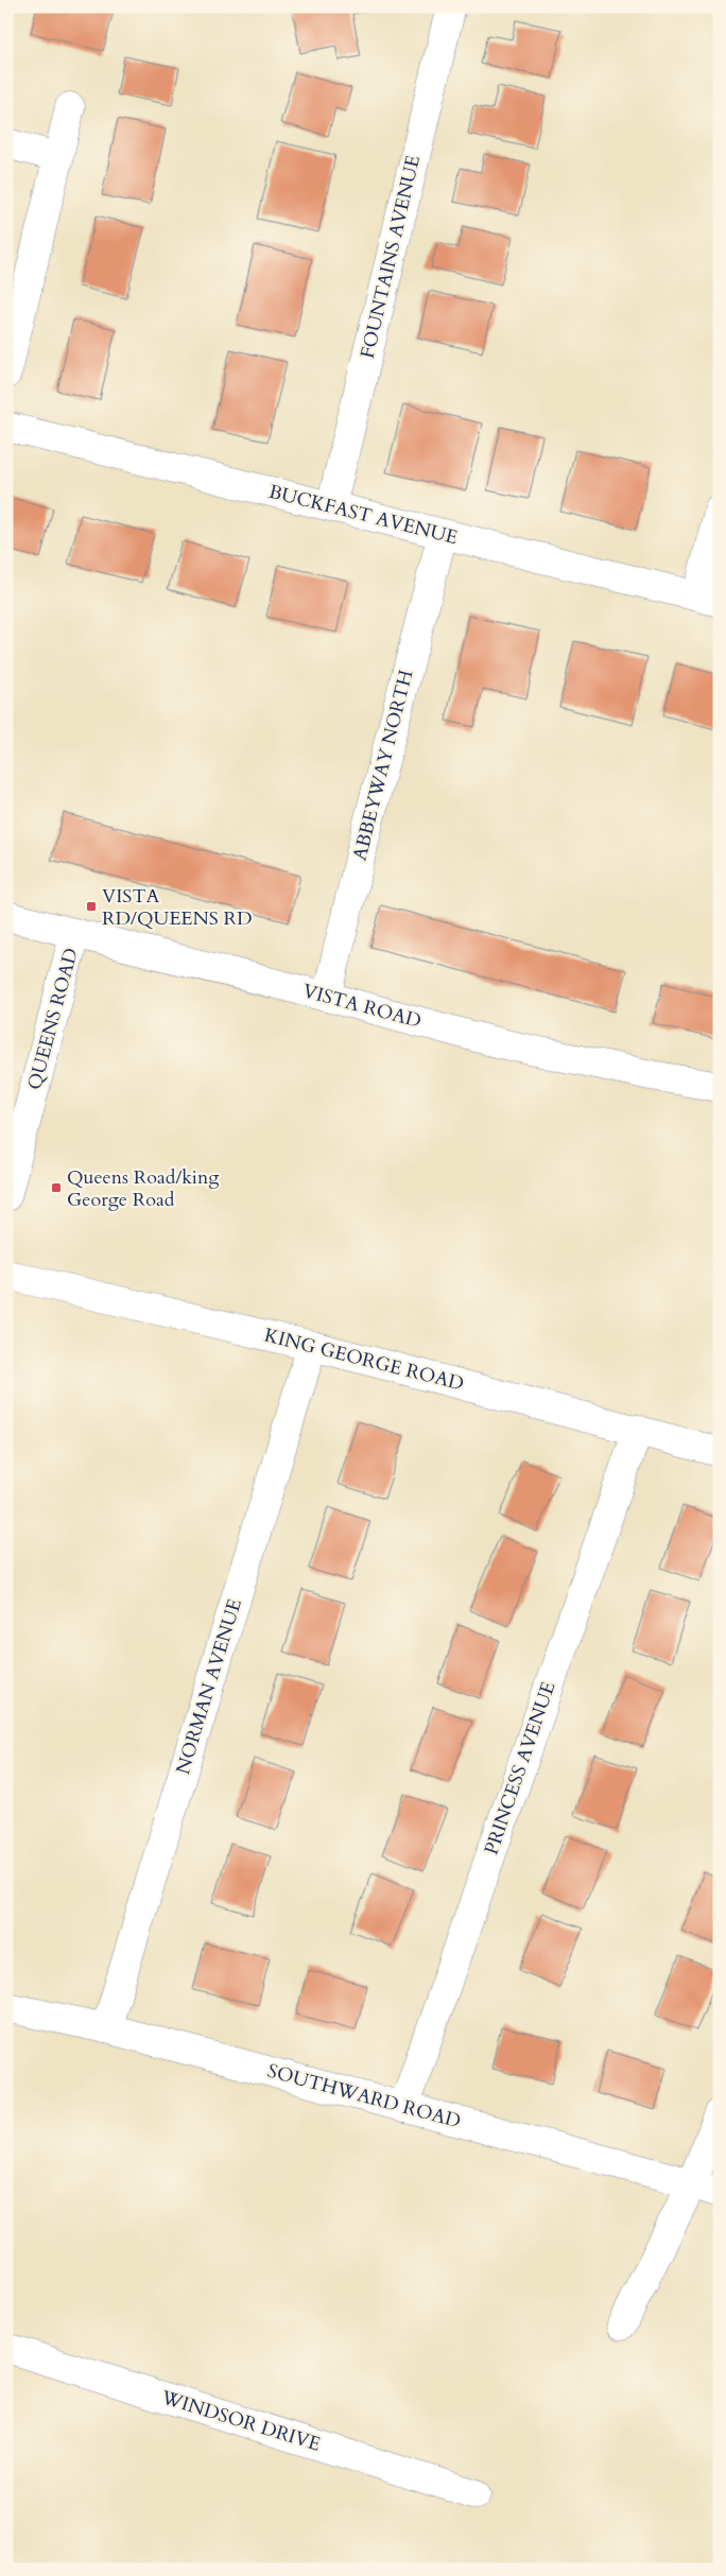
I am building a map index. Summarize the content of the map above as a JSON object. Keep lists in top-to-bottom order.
{
  "streets": {
    "street": [
      "FOUNTAINS AVENUE",
      "BUCKFAST AVENUE",
      "ABBEYWAY NORTH",
      "VISTA ROAD",
      "QUEENS ROAD",
      "KING GEORGE ROAD",
      "NORMAN AVENUE",
      "PRINCESS AVENUE",
      "SOUTHWARD ROAD",
      "WINDSOR DRIVE"
    ]
  },
  "crossings": [
    ["FOUNTAINS AVENUE", "BUCKFAST AVENUE"],
    ["BUCKFAST AVENUE", "ABBEYWAY NORTH"],
    ["ABBEYWAY NORTH", "VISTA ROAD"],
    ["VISTA ROAD", "QUEENS ROAD"],
    ["KING GEORGE ROAD", "NORMAN AVENUE"],
    ["KING GEORGE ROAD", "PRINCESS AVENUE"],
    ["NORMAN AVENUE", "SOUTHWARD ROAD"],
    ["PRINCESS AVENUE", "SOUTHWARD ROAD"]
  ],
  "places": {
    "transit": ["VISTA RD/QUEENS RD", "Queens Road/king George Road"]
  }
}
